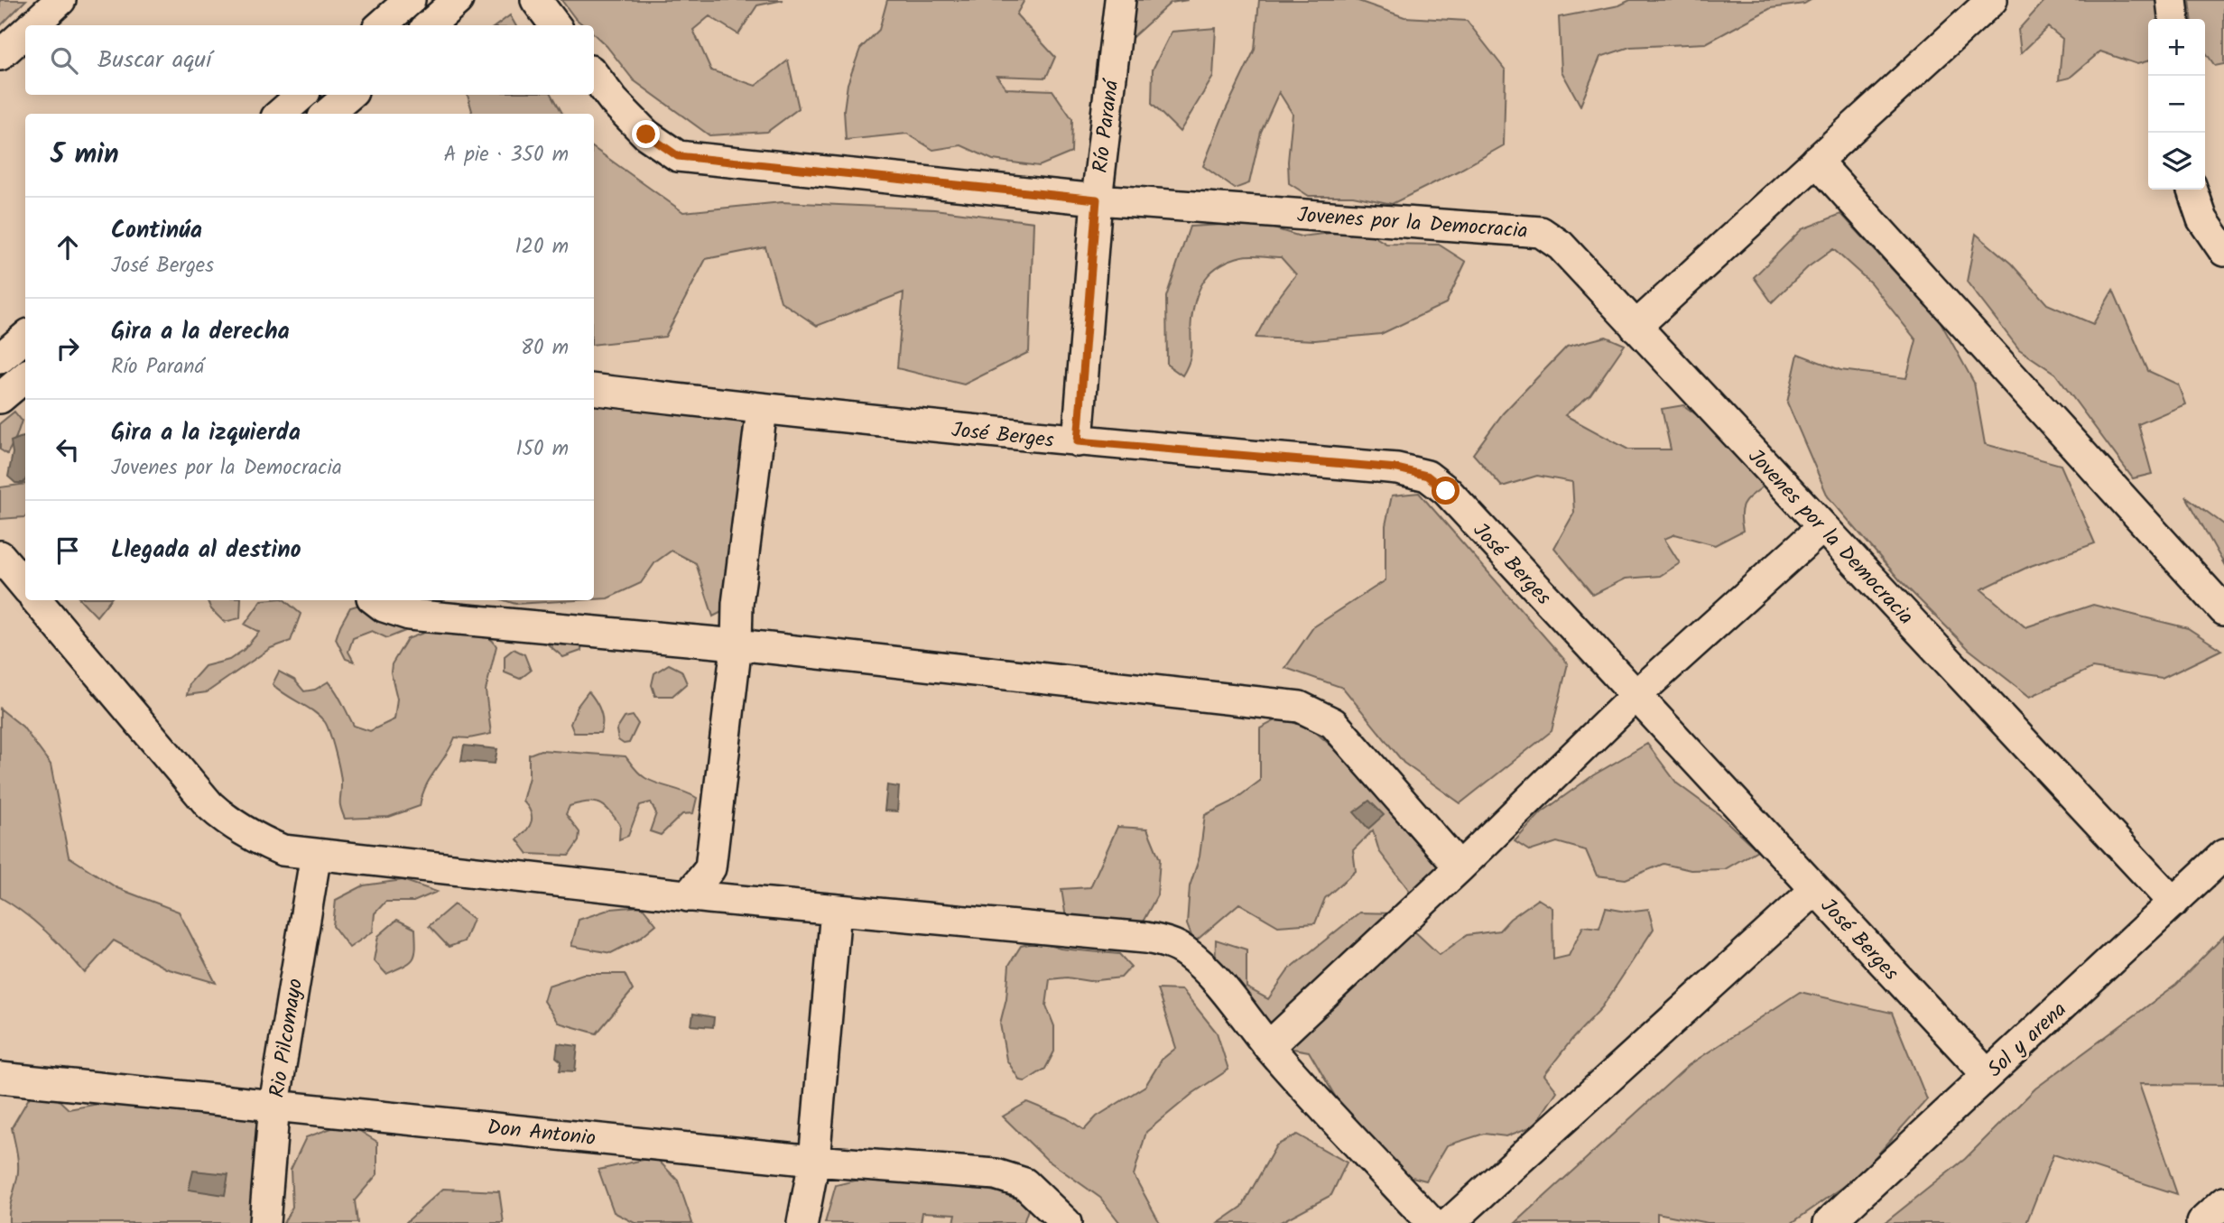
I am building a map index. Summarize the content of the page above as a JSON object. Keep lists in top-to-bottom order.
{
  "streets": {
    "street": [
      "Río Paraná",
      "Jovenes por la Democracia",
      "José Berges",
      "Rio Pilcomayo",
      "Sol y arena",
      "Don Antonio"
    ]
  },
  "crossings": [
    ["Río Paraná", "Jovenes por la Democracia"],
    ["Río Paraná", "José Berges"],
    ["Jovenes por la Democracia", "Sol y arena"],
    ["José Berges", "Sol y arena"],
    ["Rio Pilcomayo", "Don Antonio"]
  ],
  "page": {
    "map_buttons": ["+", "−"],
    "search": "Buscar aquí",
    "heading": ["5 min", "A pie · 350 m"],
    "list": [
      ["Continúa", "José Berges", "120 m"],
      ["Gira a la derecha", "Río Paraná", "80 m"],
      ["Gira a la izquierda", "Jovenes por la Democracia", "150 m"],
      "Llegada al destino"
    ]
  }
}
